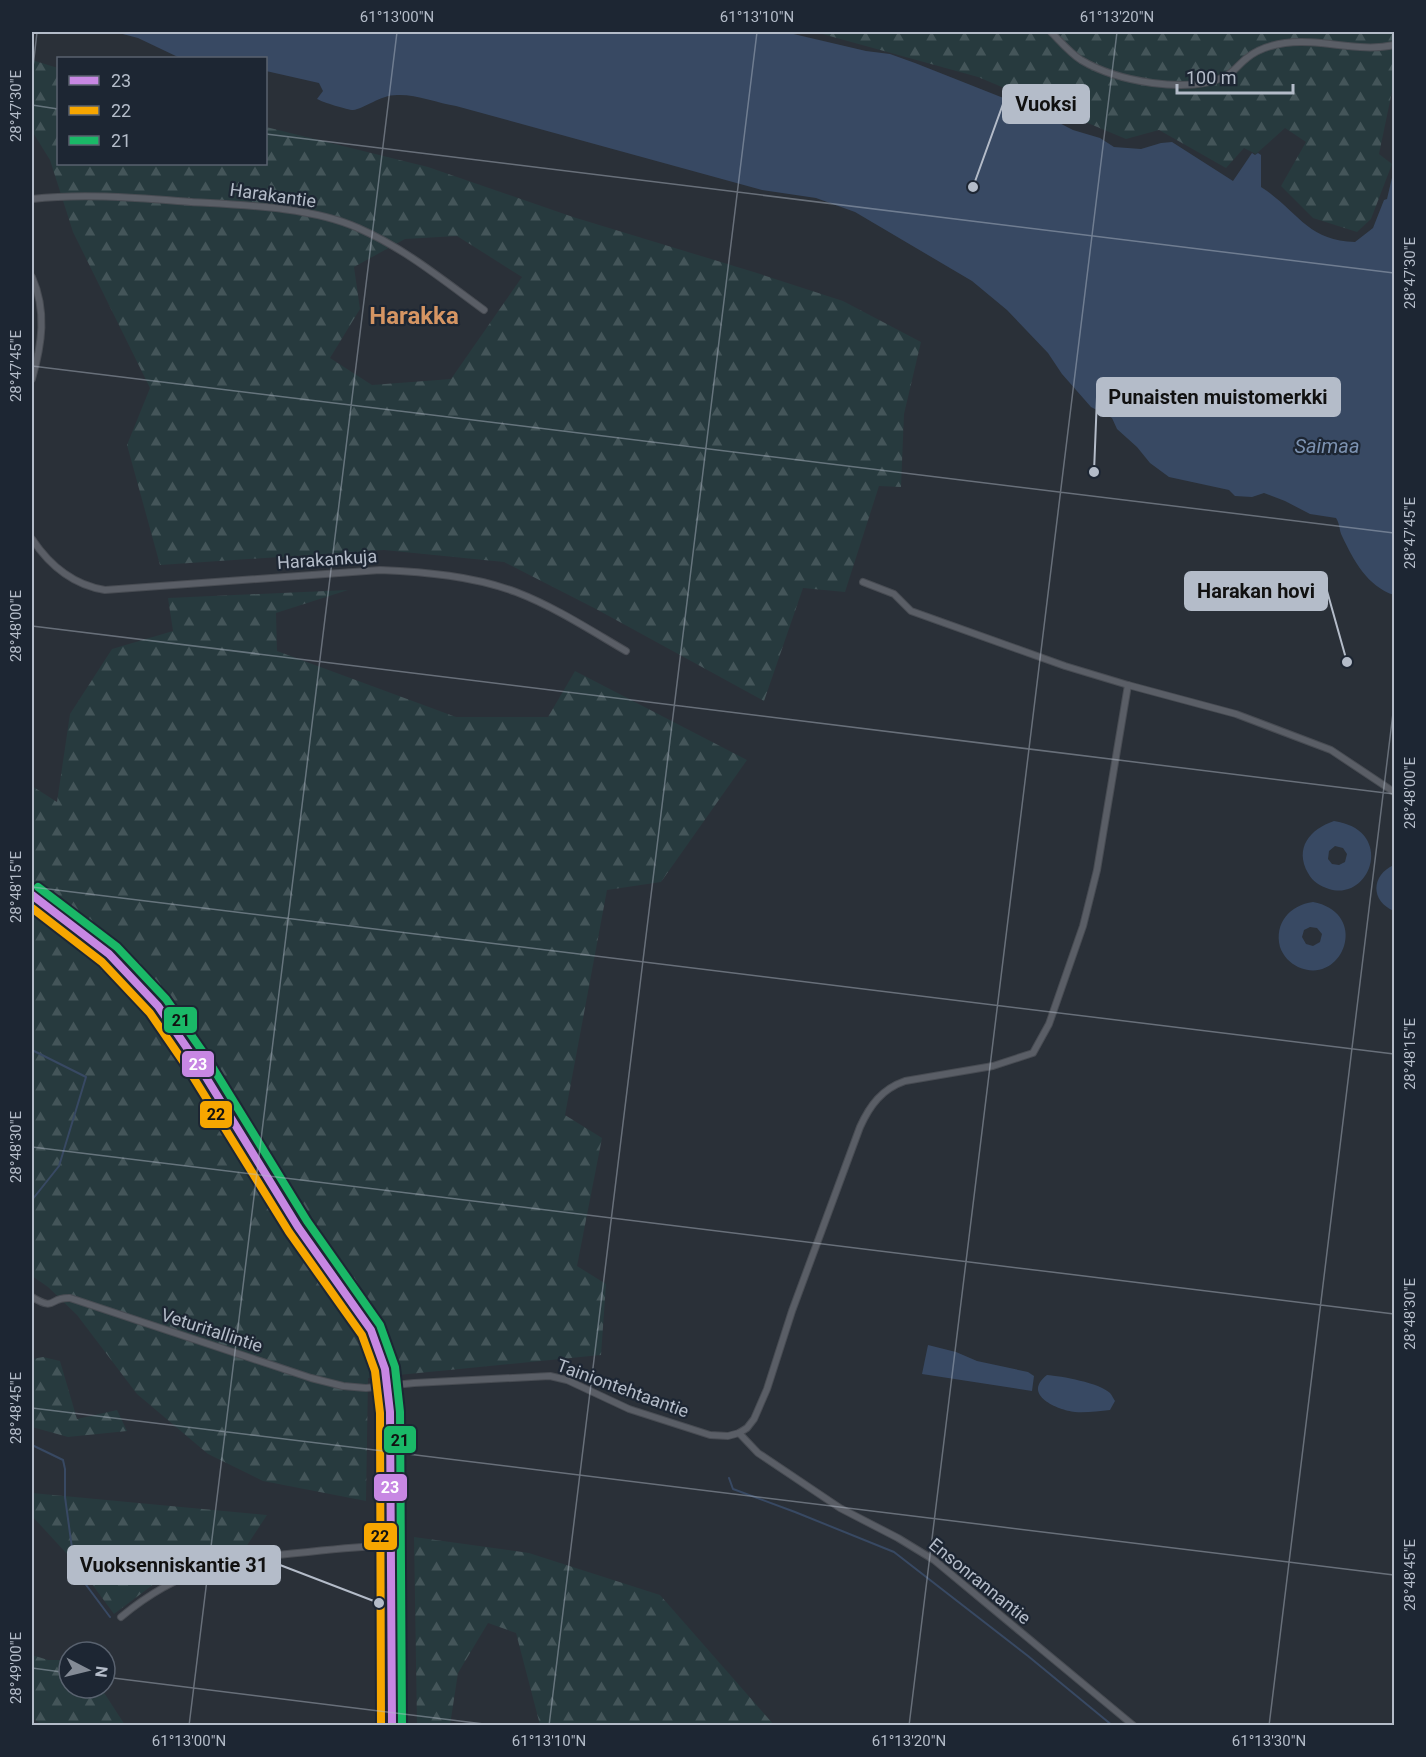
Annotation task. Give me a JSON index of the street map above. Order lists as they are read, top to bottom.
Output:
{
  "streets": {
    "street": [
      "Harakantie",
      "Harakankuja",
      "Veturitallintie",
      "Tainiontehtaantie",
      "Ensonrannantie"
    ]
  },
  "crossings": [
    ["Veturitallintie", "Tainiontehtaantie"],
    ["Tainiontehtaantie", "Ensonrannantie"]
  ],
  "districts": ["Harakka"],
  "water": ["Saimaa"],
  "places": [
    "Vuoksi",
    "Punaisten muistomerkki",
    "Harakan hovi",
    "Vuoksenniskantie 31"
  ],
  "lines": ["transit line 21", "transit line 23", "transit line 22"],
  "legend": ["23", "22", "21"],
  "scale_bar": "100 m",
  "north": "right",
  "coordinates": [
    "61°13'00\"N",
    "61°13'10\"N",
    "61°13'20\"N",
    "28°47'30\"E",
    "28°47'45\"E",
    "28°48'00\"E",
    "28°48'15\"E",
    "28°48'30\"E",
    "28°48'45\"E",
    "28°49'00\"E",
    "61°13'30\"N"
  ]
}
